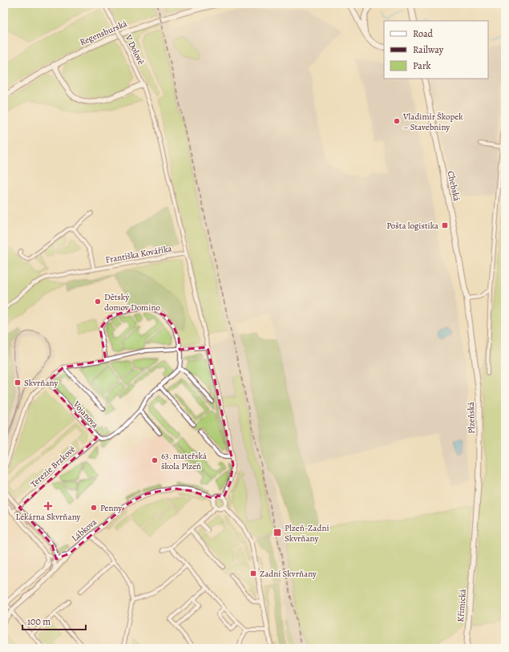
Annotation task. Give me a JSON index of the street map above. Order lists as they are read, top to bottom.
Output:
{
  "streets": {
    "main road": [
      "Regensburská",
      "Chebská",
      "Plzeňská",
      "Křimická"
    ],
    "street": [
      "V Dolově",
      "Františka Kováříka",
      "Vojanova",
      "Terezie Brzkové",
      "Lábkova"
    ]
  },
  "crossings": [
    ["V Dolově", "Františka Kováříka"],
    ["Chebská", "Plzeňská"],
    ["Vojanova", "Terezie Brzkové"],
    ["Plzeňská", "Křimická"]
  ],
  "places": {
    "other": [
      "Vladimír Škopek – Stavebniny",
      "Dětský domov Domino",
      "63. mateřská škola Plzeň",
      "Penny"
    ],
    "transit": [
      "Pošta logistika",
      "Skvrňany",
      "Plzeň-Zadní Skvrňany",
      "Zadní Skvrňany"
    ],
    "health": ["Lékárna Skvrňany"]
  },
  "legend": ["Road", "Railway", "Park"],
  "scale_bar": "100 m"
}
